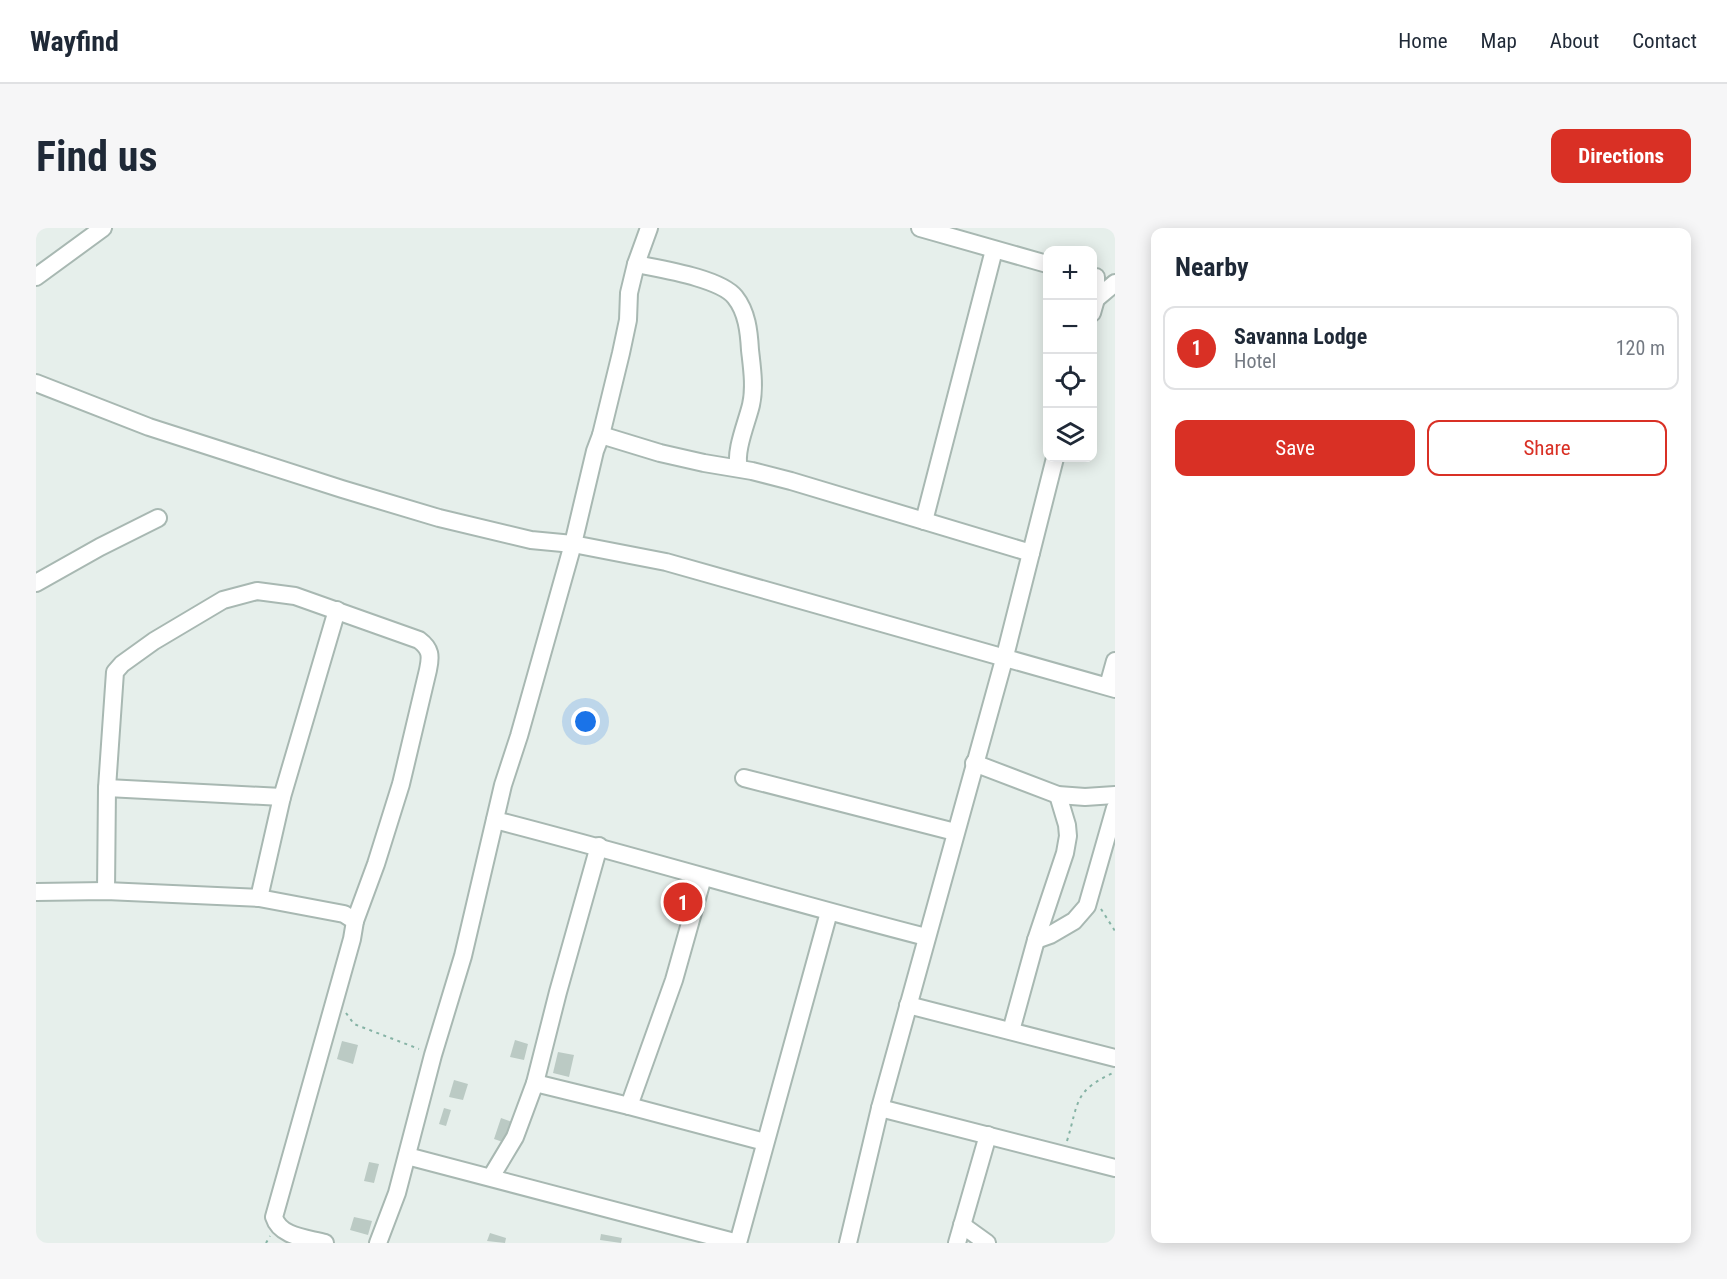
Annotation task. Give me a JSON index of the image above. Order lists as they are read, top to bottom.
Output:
{
  "page": {
    "header": "Wayfind",
    "nav": [
      "Home",
      "Map",
      "About",
      "Contact"
    ],
    "buttons": [
      "Directions",
      ["Save", "Share"]
    ],
    "title": "Find us",
    "heading": "Nearby",
    "map_buttons": ["+", "−"],
    "list": [
      {
        "mark": "1",
        "name": "Savanna Lodge",
        "note": "Hotel",
        "value": "120 m"
      }
    ],
    "pins": "1"
  }
}
